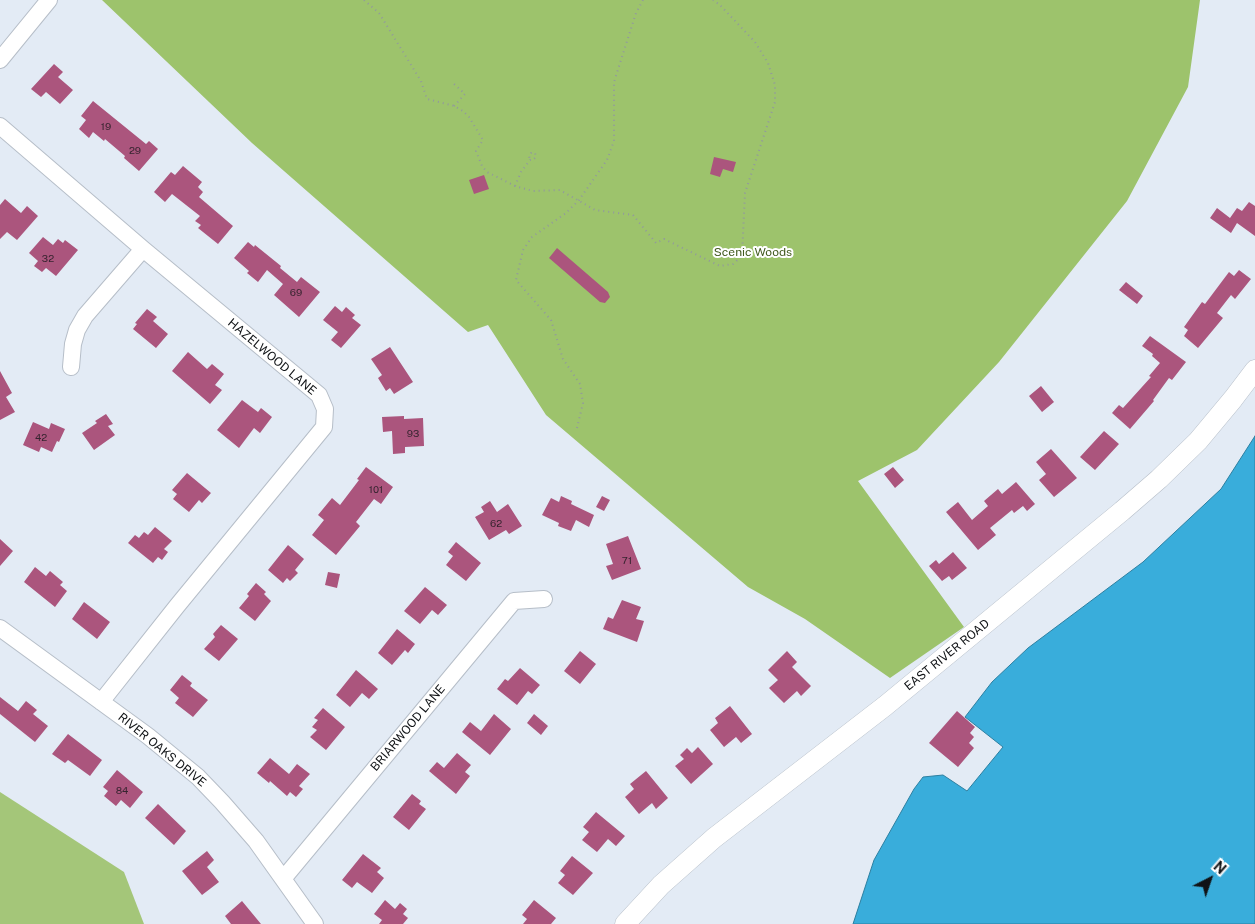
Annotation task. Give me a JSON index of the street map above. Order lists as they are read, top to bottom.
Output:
{
  "streets": {
    "main road": ["EAST RIVER ROAD"],
    "street": ["HAZELWOOD LANE", "BRIARWOOD LANE", "RIVER OAKS DRIVE"]
  },
  "crossings": [
    ["HAZELWOOD LANE", "RIVER OAKS DRIVE"],
    ["BRIARWOOD LANE", "RIVER OAKS DRIVE"]
  ],
  "parks": ["Scenic Woods"],
  "house_numbers": [
    "19",
    "29",
    "32",
    "69",
    "93",
    "42",
    "101",
    "62",
    "71",
    "84"
  ],
  "north": "top right"
}
